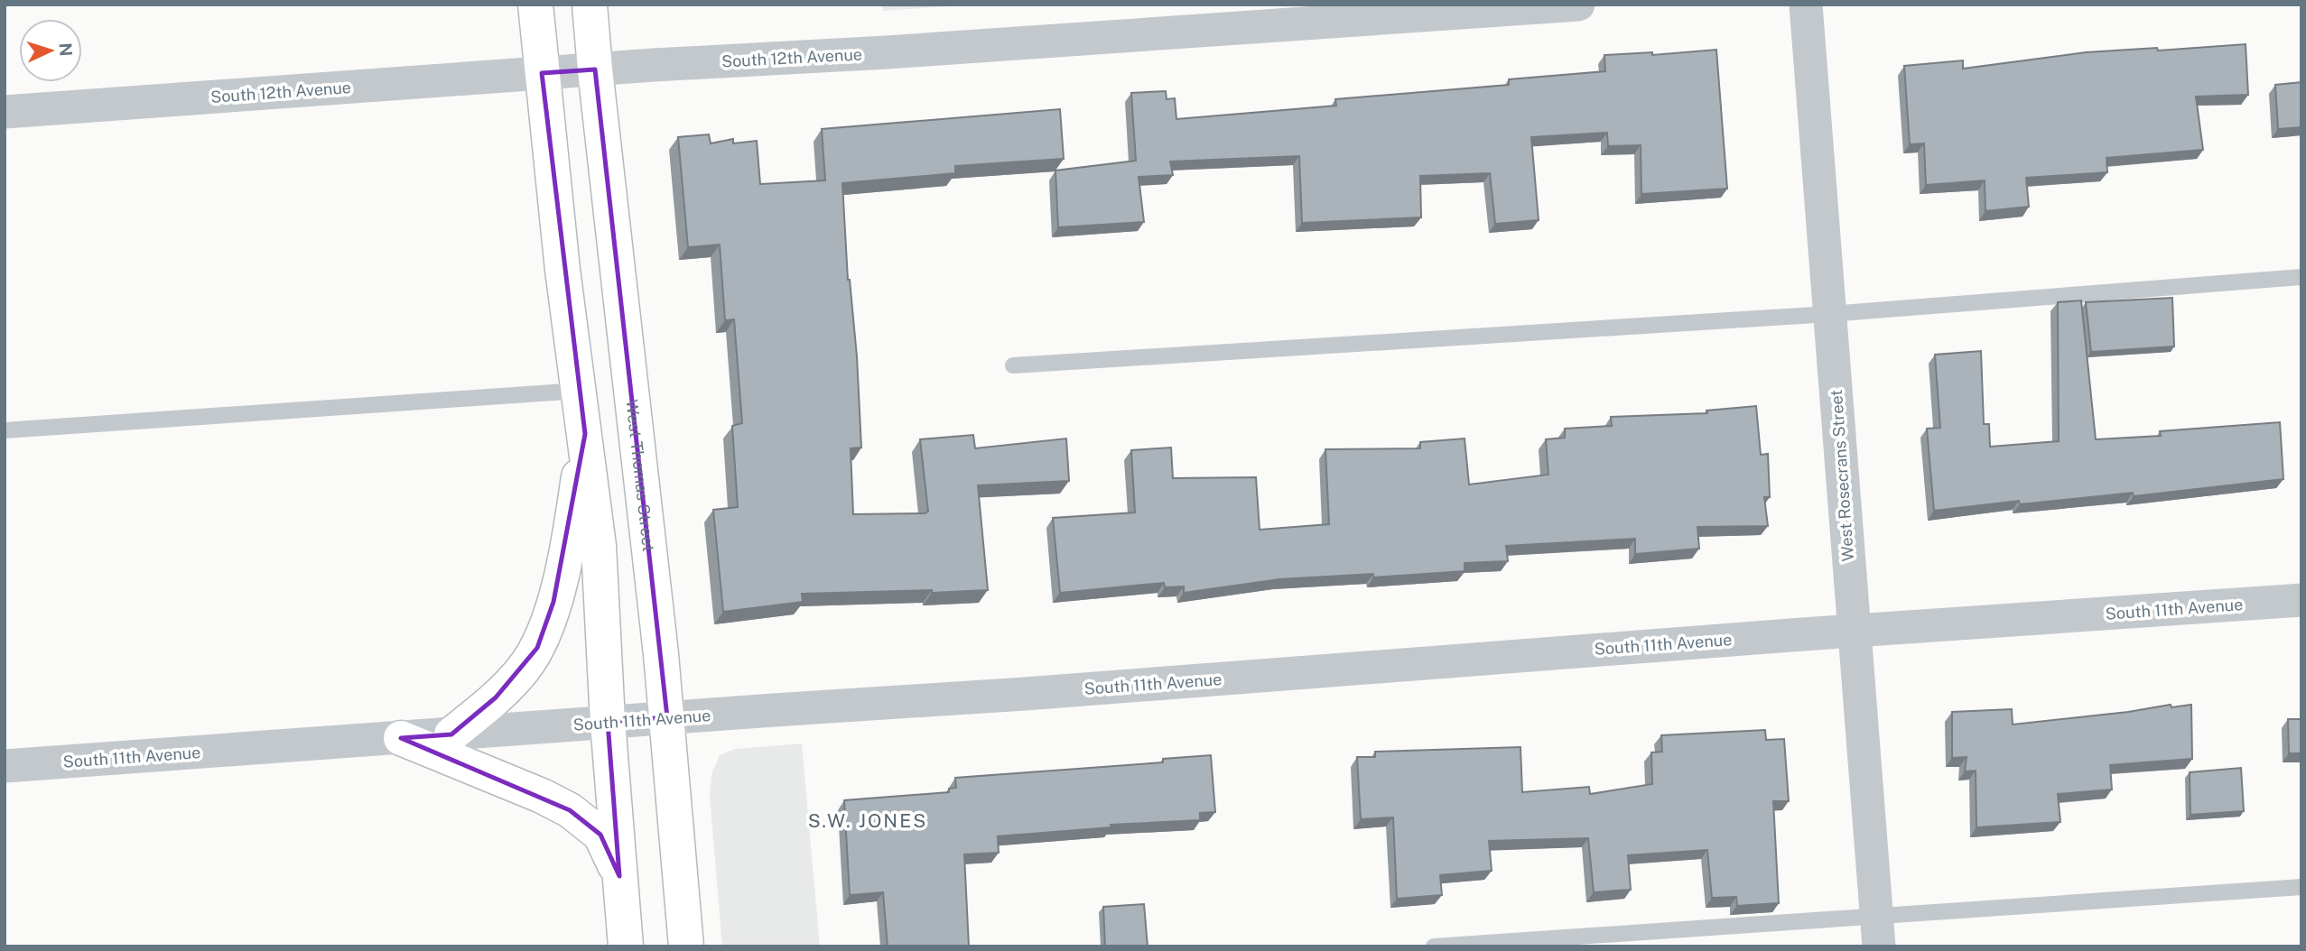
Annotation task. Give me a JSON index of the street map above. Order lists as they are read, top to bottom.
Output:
{
  "streets": {
    "main road": ["West Thomas Street"],
    "street": ["South 12th Avenue", "West Rosecrans Street", "South 11th Avenue"]
  },
  "crossings": [
    ["South 12th Avenue", "West Thomas Street"],
    ["West Thomas Street", "South 11th Avenue"],
    ["West Rosecrans Street", "South 11th Avenue"]
  ],
  "districts": ["S.W. JONES"],
  "north": "right"
}
